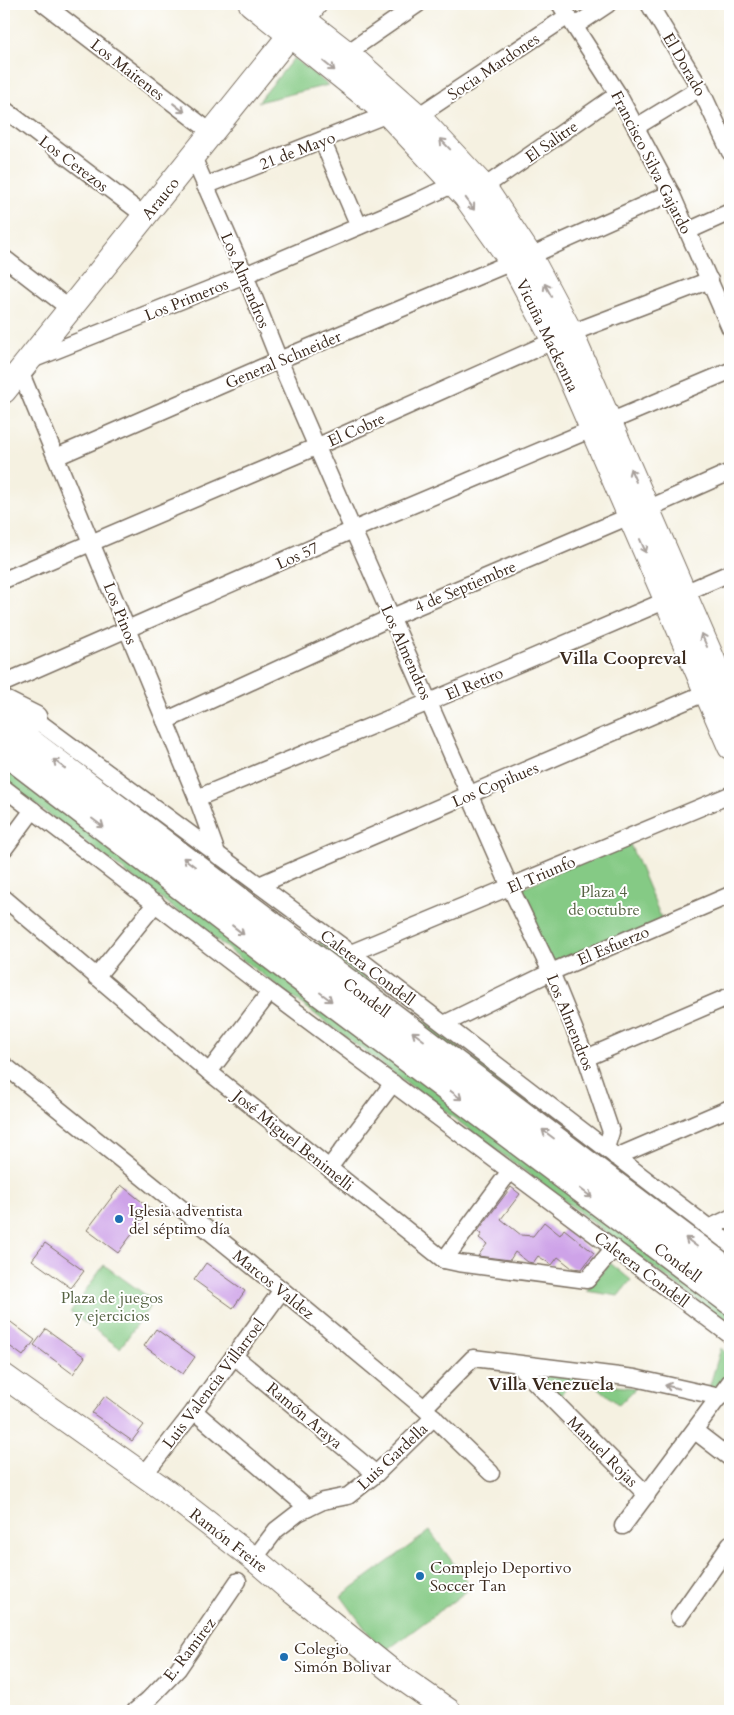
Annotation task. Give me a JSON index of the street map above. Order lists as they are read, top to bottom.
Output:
{
  "streets": {
    "main road": [
      "Arauco",
      "Vicuña Mackenna",
      "Condell",
      "Ramón Freire"
    ],
    "street": [
      "El Dorado",
      "Socia Mardones",
      "Los Maitenes",
      "El Salitre",
      "21 de Mayo",
      "Francisco Silva Gajardo",
      "Los Cerezos",
      "Los Almendros",
      "Los Primeros",
      "General Schneider",
      "El Cobre",
      "Los 57",
      "4 de Septiembre",
      "Los Pinos",
      "El Retiro",
      "Los Copihues",
      "El Triunfo",
      "El Esfuerzo",
      "Caletera Condell",
      "José Miguel Benimelli",
      "Marcos Valdez",
      "Luis Valencia Villarroel",
      "Ramón Araya",
      "Manuel Rojas",
      "Luis Gardella",
      "E. Ramirez"
    ]
  },
  "crossings": [
    ["Socia Mardones", "Francisco Silva Gajardo"],
    ["Socia Mardones", "Vicuña Mackenna"],
    ["Los Maitenes", "Arauco"],
    ["El Salitre", "Francisco Silva Gajardo"],
    ["El Salitre", "Vicuña Mackenna"],
    ["21 de Mayo", "Los Almendros"],
    ["21 de Mayo", "Vicuña Mackenna"],
    ["Francisco Silva Gajardo", "General Schneider"],
    ["Francisco Silva Gajardo", "El Cobre"],
    ["Los Cerezos", "Arauco"],
    ["Arauco", "Los Almendros"],
    ["Arauco", "Los Primeros"],
    ["Arauco", "Vicuña Mackenna"],
    ["Arauco", "Los Pinos"],
    ["Los Almendros", "Los Primeros"],
    ["Los Almendros", "General Schneider"],
    ["Los Almendros", "El Cobre"],
    ["Los Almendros", "Los 57"],
    ["Los Almendros", "4 de Septiembre"],
    ["Los Almendros", "El Retiro"],
    ["Los Almendros", "Los Copihues"],
    ["Los Almendros", "El Triunfo"],
    ["Los Almendros", "El Esfuerzo"],
    ["Los Almendros", "Caletera Condell"],
    ["Los Primeros", "Vicuña Mackenna"],
    ["Los Primeros", "Los Pinos"],
    ["Vicuña Mackenna", "General Schneider"],
    ["Vicuña Mackenna", "El Cobre"],
    ["Vicuña Mackenna", "Los 57"],
    ["Vicuña Mackenna", "4 de Septiembre"],
    ["Vicuña Mackenna", "El Retiro"],
    ["Vicuña Mackenna", "Los Copihues"],
    ["General Schneider", "Los Pinos"],
    ["El Cobre", "Los Pinos"],
    ["Los 57", "Los Pinos"],
    ["4 de Septiembre", "Los Pinos"],
    ["Los Pinos", "El Retiro"],
    ["Los Pinos", "Caletera Condell"],
    ["Los Copihues", "Caletera Condell"],
    ["El Triunfo", "Caletera Condell"],
    ["El Esfuerzo", "Caletera Condell"],
    ["Caletera Condell", "José Miguel Benimelli"],
    ["Marcos Valdez", "Luis Valencia Villarroel"],
    ["Marcos Valdez", "Luis Gardella"],
    ["Luis Valencia Villarroel", "Ramón Araya"],
    ["Luis Valencia Villarroel", "Ramón Freire"],
    ["Ramón Araya", "Luis Gardella"],
    ["Manuel Rojas", "Luis Gardella"],
    ["Luis Gardella", "Ramón Freire"]
  ],
  "one_way": ["Los Maitenes"],
  "districts": ["Villa Coopreval", "Villa Venezuela"],
  "parks": ["Plaza 4 de octubre", "Plaza de juegos y ejercicios"],
  "places": ["Iglesia adventista del séptimo día", "Complejo Deportivo Soccer Tan", "Colegio Simón Bolivar"]
}
